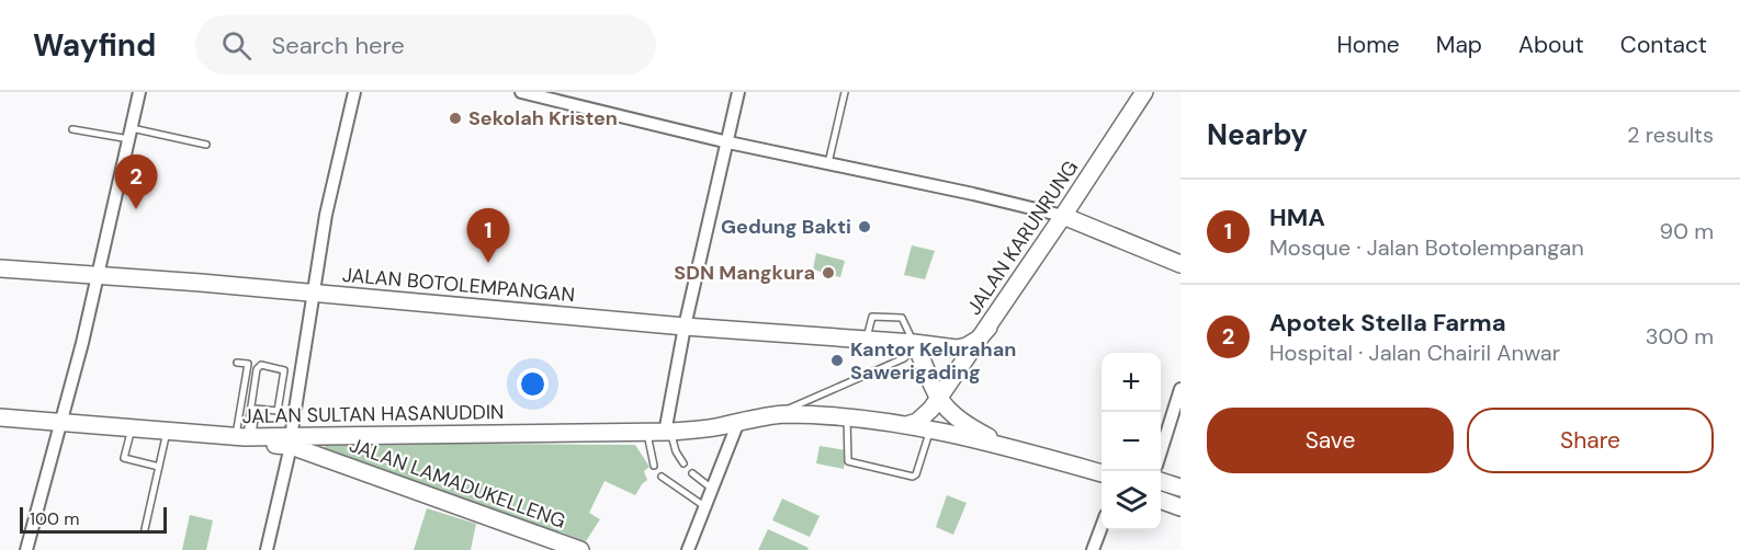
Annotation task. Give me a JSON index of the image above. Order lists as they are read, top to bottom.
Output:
{
  "streets": {
    "main road": [
      "JALAN KARUNRUNG",
      "JALAN BOTOLEMPANGAN",
      "JALAN SULTAN HASANUDDIN",
      "JALAN LAMADUKELLENG"
    ]
  },
  "crossings": [
    ["JALAN KARUNRUNG", "JALAN BOTOLEMPANGAN"],
    ["JALAN KARUNRUNG", "JALAN SULTAN HASANUDDIN"],
    ["JALAN SULTAN HASANUDDIN", "JALAN LAMADUKELLENG"]
  ],
  "places": [
    "Sekolah Kristen",
    "Gedung Bakti",
    "SDN Mangkura",
    "Kantor Kelurahan Sawerigading"
  ],
  "scale_bar": "100 m",
  "page": {
    "header": "Wayfind",
    "search": "Search here",
    "nav": [
      "Home",
      "Map",
      "About",
      "Contact"
    ],
    "heading": ["Nearby", "2 results"],
    "pins": ["2", "1"],
    "list": [
      {
        "mark": "1",
        "name": "HMA",
        "note": "Mosque · Jalan Botolempangan",
        "value": "90 m"
      },
      {
        "mark": "2",
        "name": "Apotek Stella Farma",
        "note": "Hospital · Jalan Chairil Anwar",
        "value": "300 m"
      }
    ],
    "map_buttons": ["+", "−"],
    "buttons": ["Save", "Share"],
    "scale": "100 m"
  }
}
